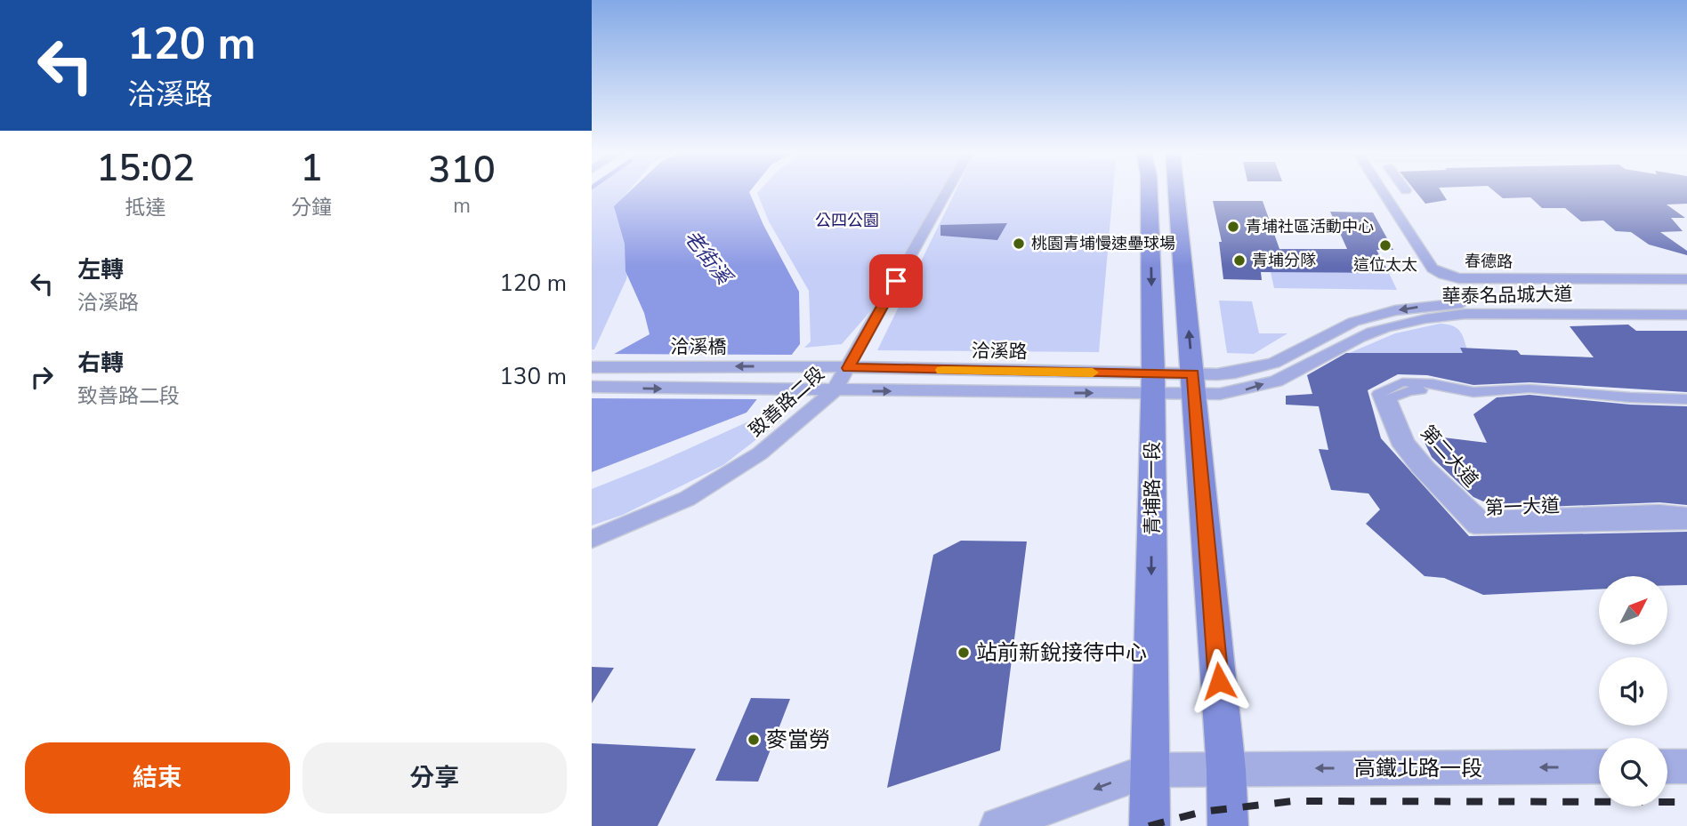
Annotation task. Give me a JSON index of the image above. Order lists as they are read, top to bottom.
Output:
{
  "streets": {
    "main road": ["青埔路一段"],
    "street": [
      "春德路",
      "華泰名品城大道",
      "洽溪橋",
      "洽溪路",
      "致善路二段",
      "第二大道",
      "第一大道",
      "高鐵北路一段"
    ]
  },
  "crossings": [
    ["華泰名品城大道", "洽溪路"],
    ["洽溪橋", "洽溪路"],
    ["洽溪路", "致善路二段"],
    ["洽溪路", "青埔路一段"],
    ["第二大道", "第一大道"],
    ["青埔路一段", "高鐵北路一段"]
  ],
  "one_way": ["洽溪橋", "高鐵北路一段"],
  "water": ["老街溪"],
  "parks": ["公四公園"],
  "places": [
    "青埔社區活動中心",
    "桃園青埔慢速壘球場",
    "這位太太",
    "青埔分隊",
    "站前新銳接待中心",
    "麥當勞"
  ],
  "north": "top right",
  "page": {
    "turn": ["120 m", "洽溪路"],
    "eta": [
      "15:02",
      "抵達",
      "1",
      "分鐘",
      "310",
      "m"
    ],
    "list": [
      {
        "name": "左轉",
        "note": "洽溪路",
        "value": "120 m"
      },
      {
        "name": "右轉",
        "note": "致善路二段",
        "value": "130 m"
      }
    ],
    "buttons": ["結束", "分享"]
  }
}
